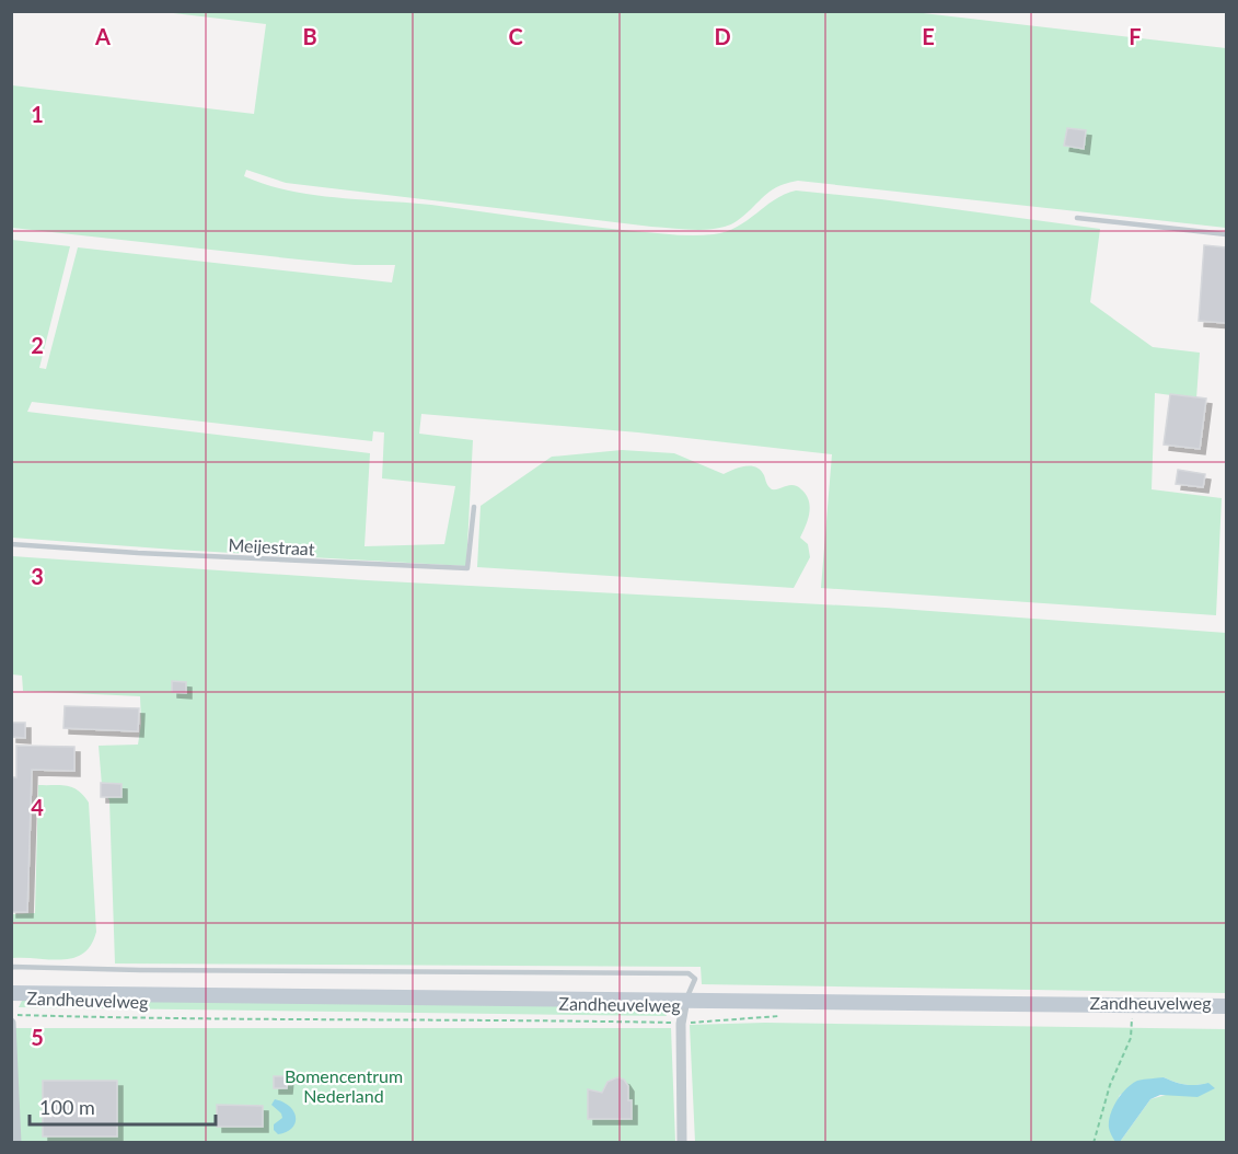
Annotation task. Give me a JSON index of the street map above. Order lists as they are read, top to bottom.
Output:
{
  "streets": {
    "main road": ["Zandheuvelweg"],
    "lane": ["Meijestraat"]
  },
  "parks": ["Bomencentrum Nederland"],
  "scale_bar": "100 m",
  "grid": {
    "columns": [
      "A",
      "B",
      "C",
      "D",
      "E",
      "F"
    ],
    "rows": [
      "1",
      "2",
      "3",
      "4",
      "5"
    ]
  }
}
